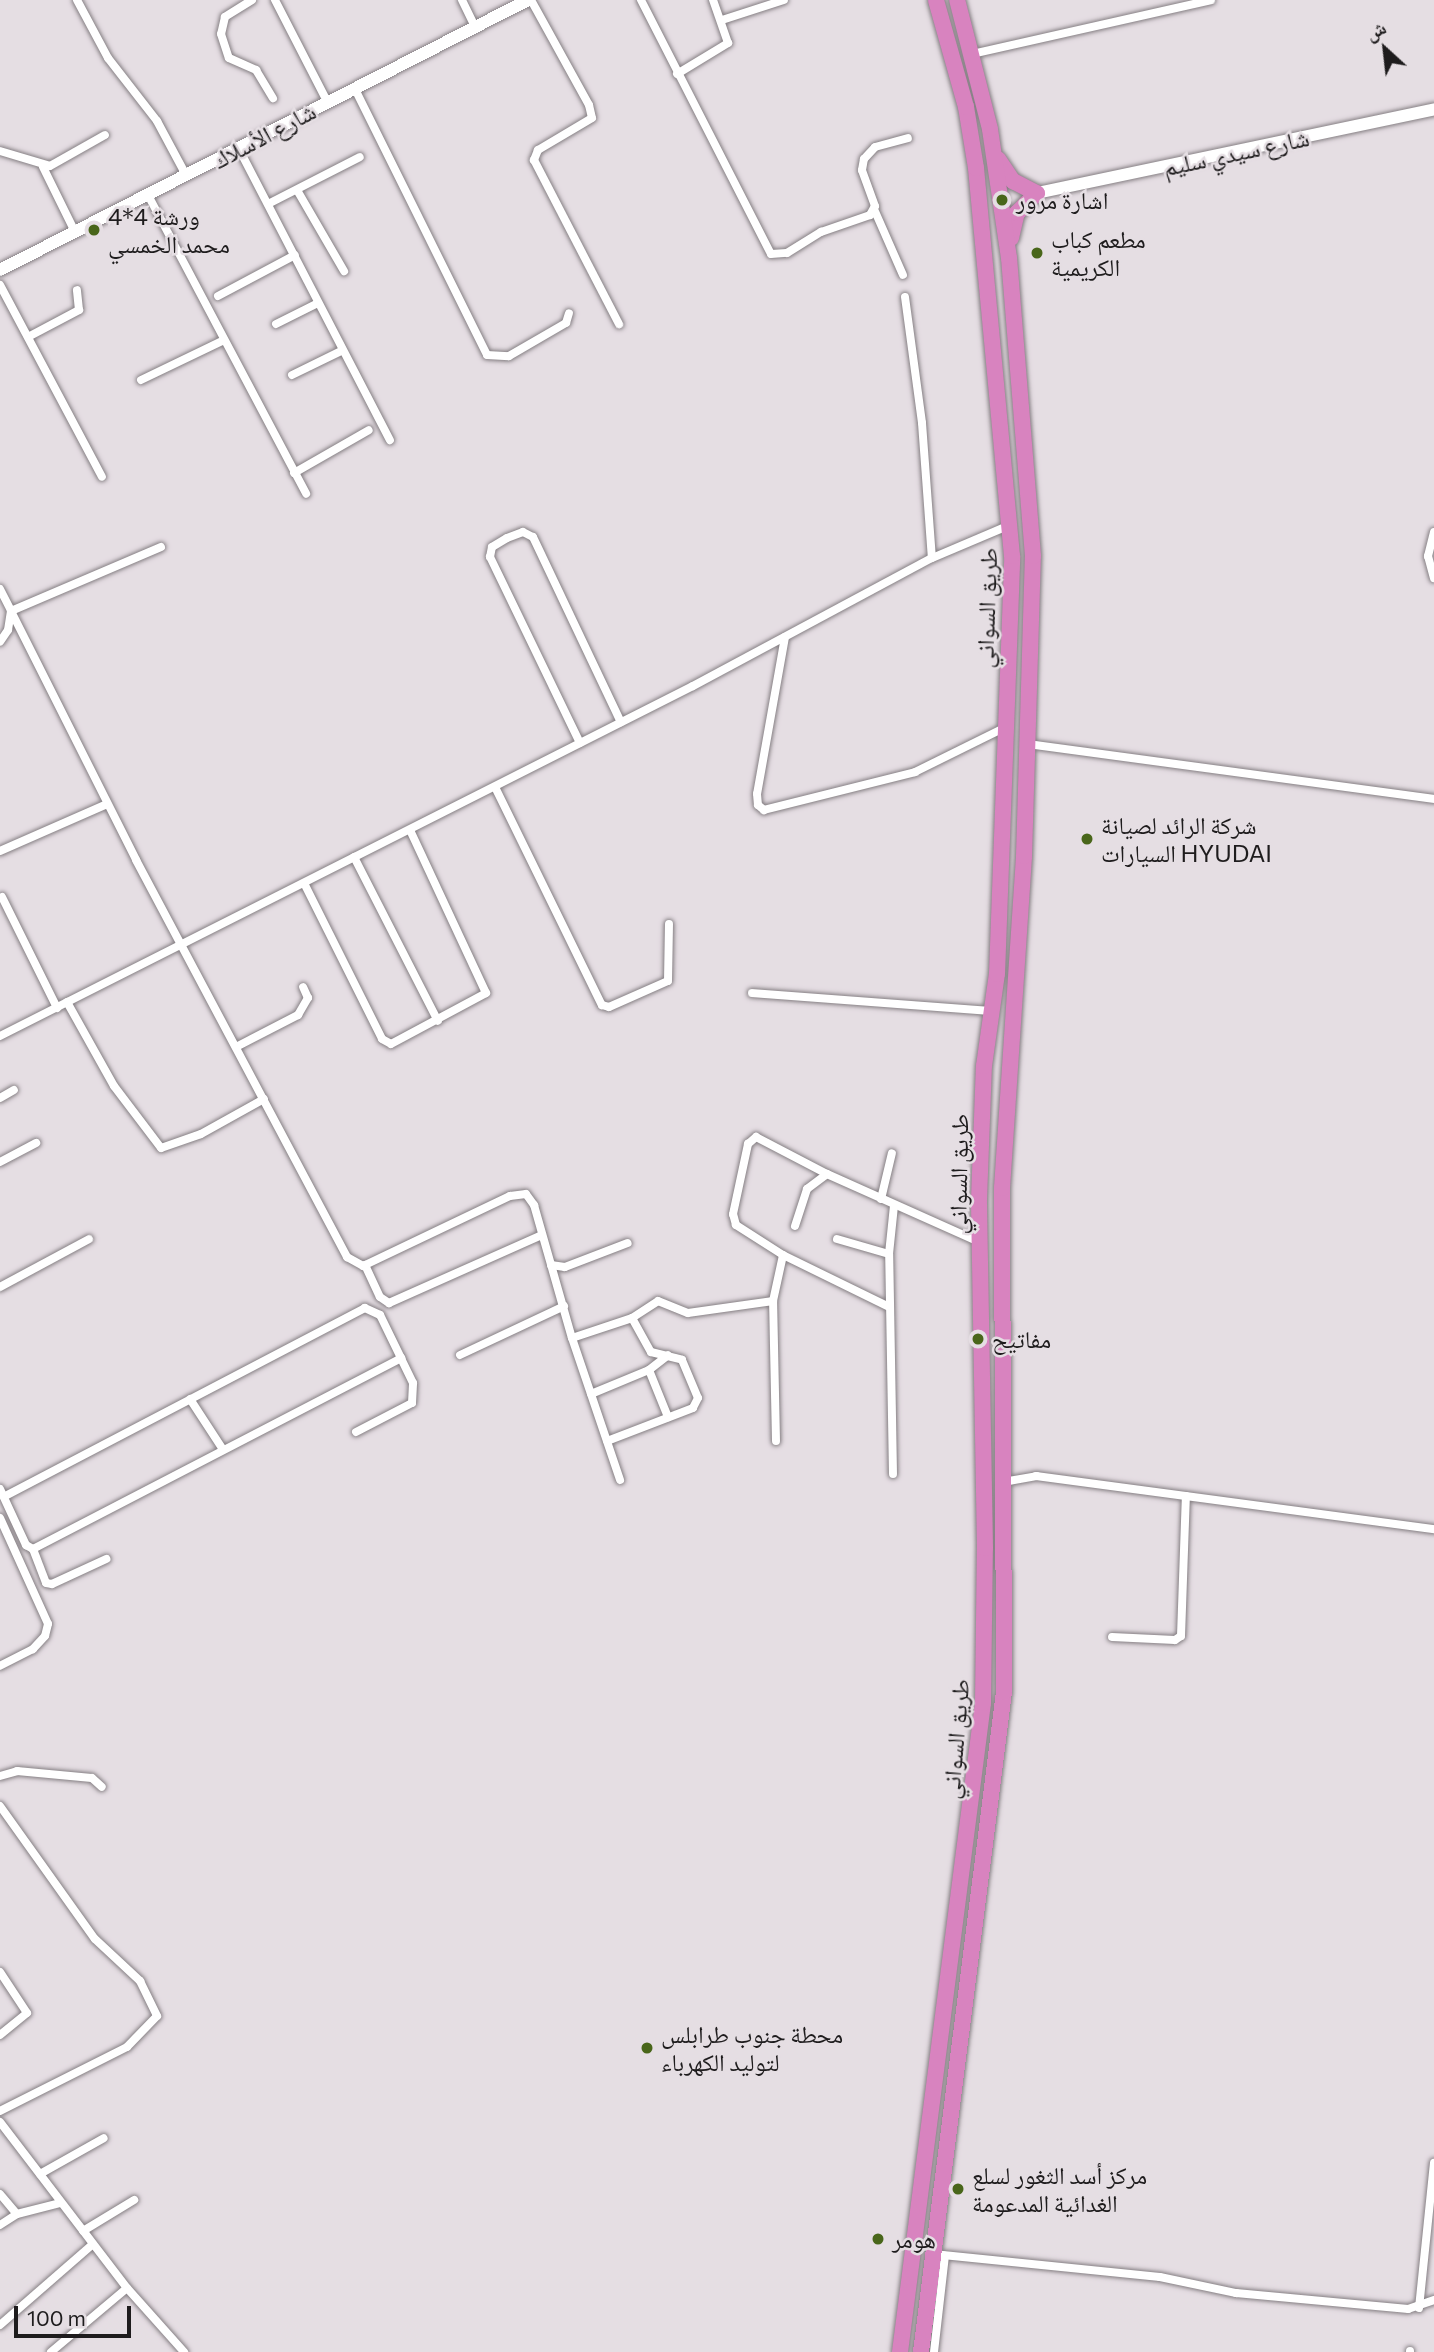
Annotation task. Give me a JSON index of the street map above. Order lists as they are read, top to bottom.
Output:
{
  "streets": {
    "highway": ["طريق السواني"],
    "street": ["شارع الأسلاك", "شارع سيدي سليم"]
  },
  "places": [
    "اشارة مرور",
    "4*4 ورشة محمد الخمسي",
    "مطعم كباب الكريمية",
    "شركة الرائد لصيانة السيارات HYUDAI",
    "مفاتيح",
    "محطة جنوب طرابلس لتوليد الكهرباء",
    "مركز أسد الثغور لسلع الغدائية المدعومة",
    "هومر"
  ],
  "scale_bar": "100 m",
  "north": "top left"
}
